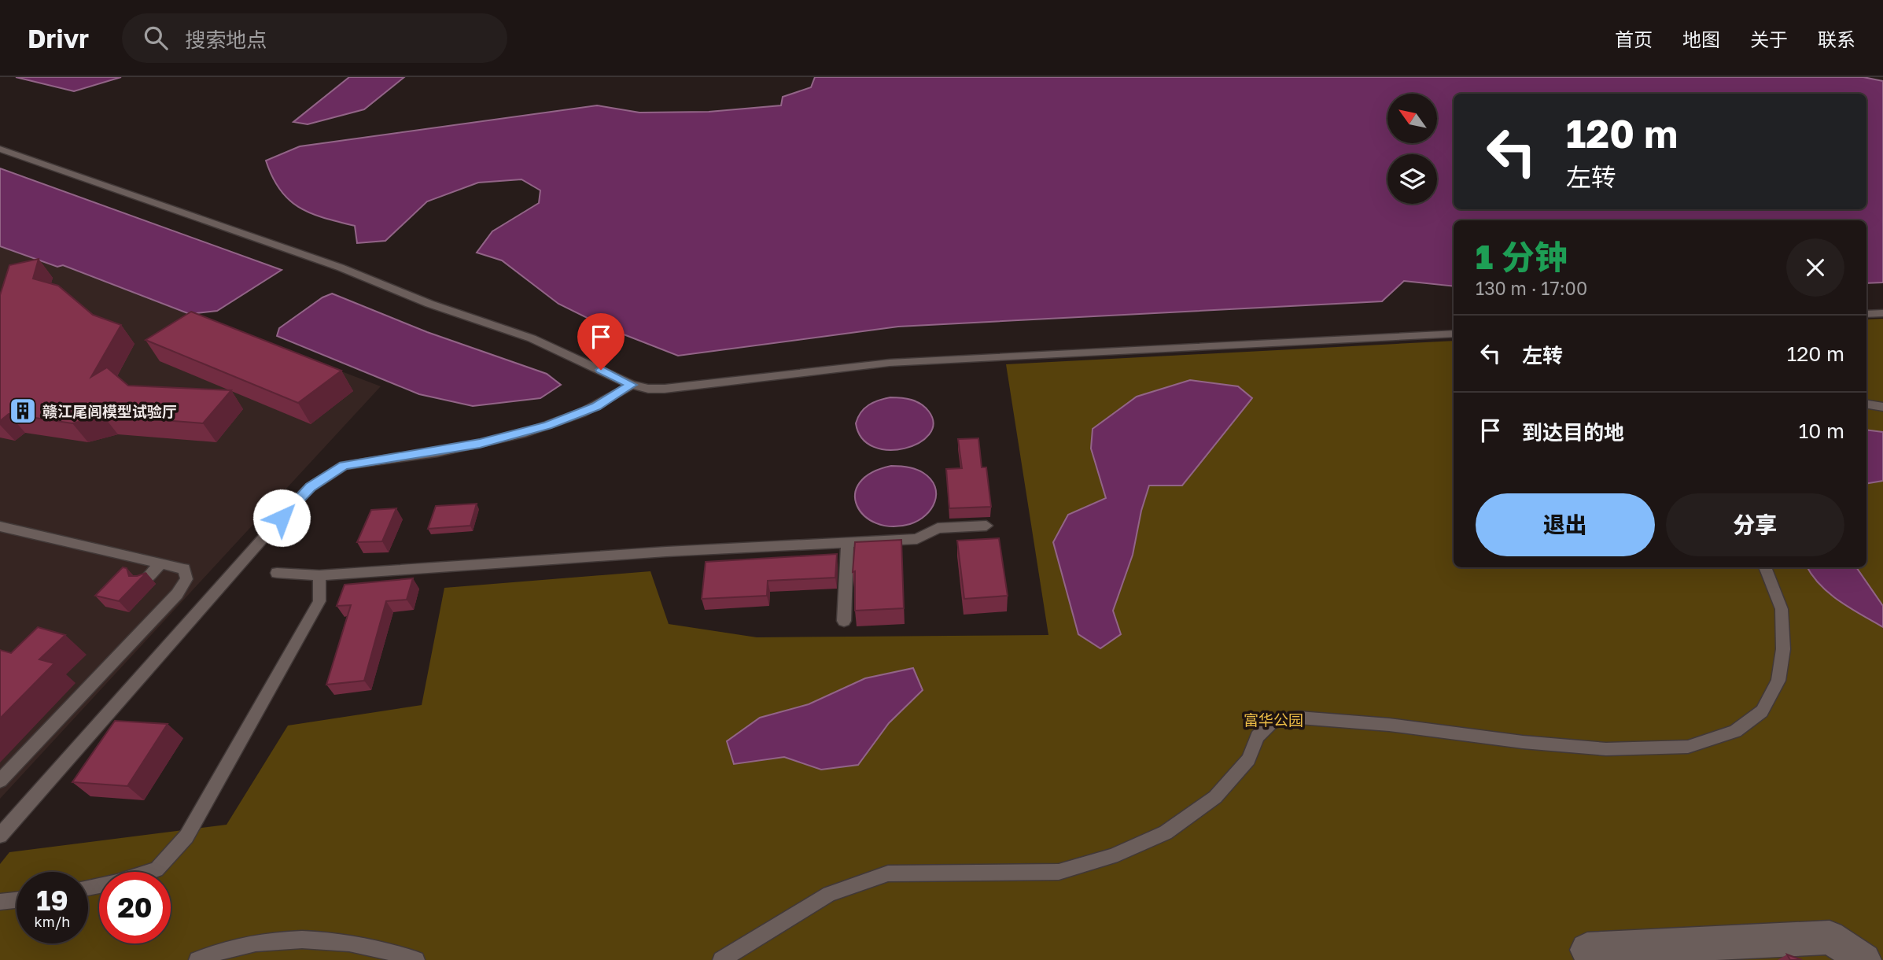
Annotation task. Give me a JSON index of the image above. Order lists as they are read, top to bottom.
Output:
{
  "parks": ["富华公园"],
  "places": {
    "building": ["赣江尾闾模型试验厅"]
  },
  "north": "top left",
  "page": {
    "header": "Drivr",
    "search": "搜索地点",
    "nav": [
      "首页",
      "地图",
      "关于",
      "联系"
    ],
    "turn": ["120 m", "左转"],
    "heading": ["1 分钟", "130 m · 17:00"],
    "list": [
      {
        "name": "左转",
        "value": "120 m"
      },
      {
        "name": "到达目的地",
        "value": "10 m"
      }
    ],
    "buttons": ["退出", "分享"],
    "speed": "19 km/h",
    "limit": "20"
  }
}
